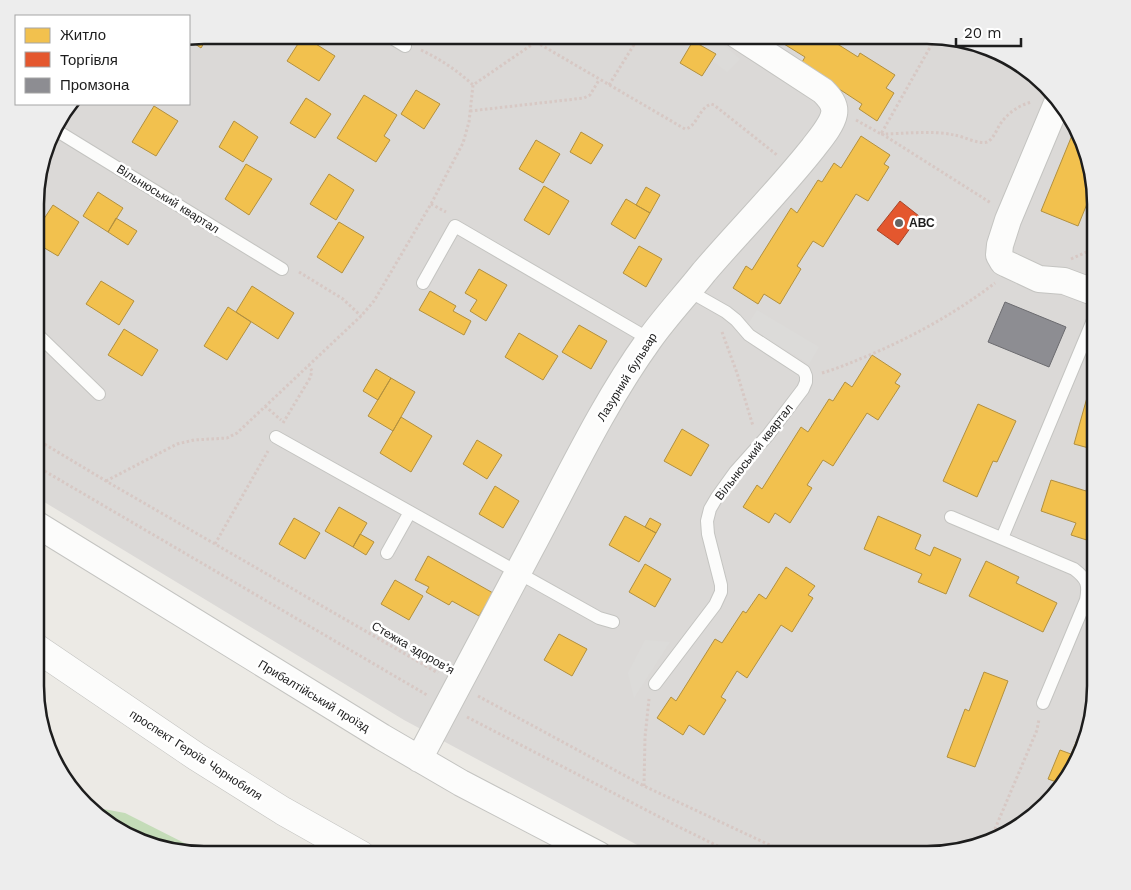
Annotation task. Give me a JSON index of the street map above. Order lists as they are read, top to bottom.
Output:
{
  "streets": {
    "street": ["Лазурний бульвар", "Прибалтійський проїзд", "проспект Героїв Чорнобиля"],
    "lane": ["Вільнюський квартал"],
    "path": ["Стежка здоров’я"]
  },
  "crossings": [
    ["Лазурний бульвар", "Стежка здоров’я"],
    ["Лазурний бульвар", "Прибалтійський проїзд"]
  ],
  "places": ["АВС"],
  "legend": ["Житло", "Торгівля", "Промзона"],
  "scale_bar": "20 m"
}
